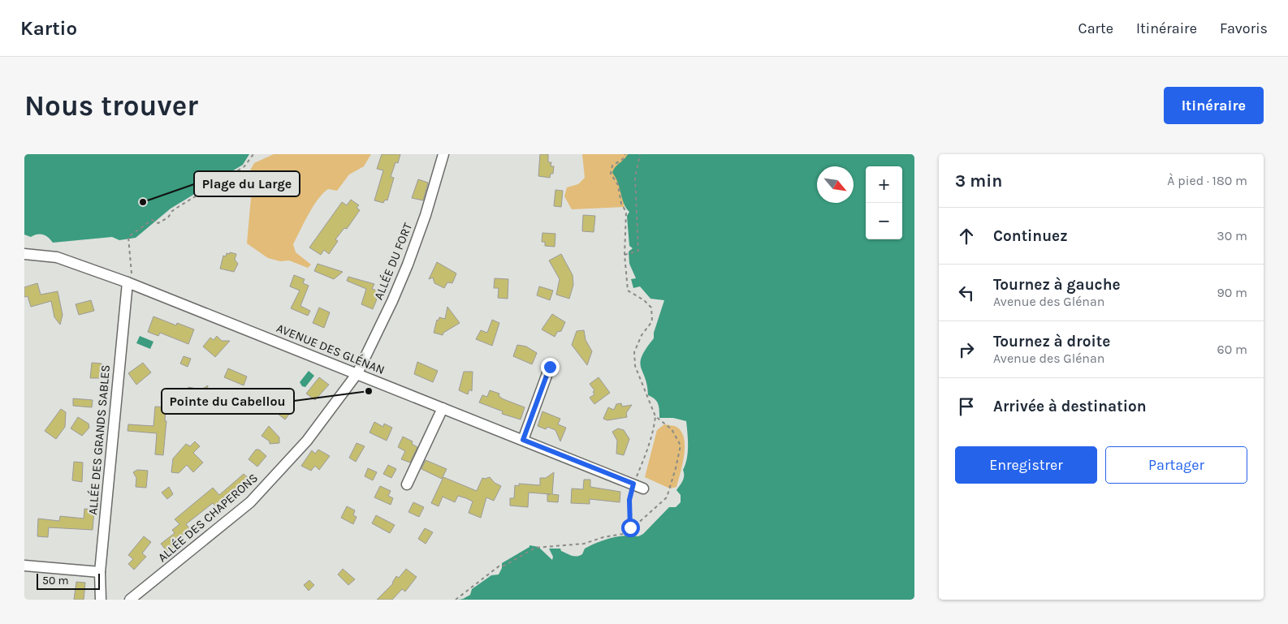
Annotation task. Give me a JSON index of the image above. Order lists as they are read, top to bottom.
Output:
{
  "streets": {
    "street": [
      "ALLÉE DU FORT",
      "AVENUE DES GLÉNAN",
      "ALLÉE DES GRANDS SABLES",
      "ALLÉE DES CHAPERONS"
    ]
  },
  "crossings": [
    ["ALLÉE DU FORT", "AVENUE DES GLÉNAN"],
    ["ALLÉE DU FORT", "ALLÉE DES CHAPERONS"],
    ["AVENUE DES GLÉNAN", "ALLÉE DES GRANDS SABLES"],
    ["AVENUE DES GLÉNAN", "ALLÉE DES CHAPERONS"]
  ],
  "places": ["Plage du Large", "Pointe du Cabellou"],
  "scale_bar": "50 m",
  "north": "bottom right",
  "page": {
    "header": "Kartio",
    "nav": ["Carte", "Itinéraire", "Favoris"],
    "buttons": [
      "Itinéraire",
      ["Enregistrer", "Partager"]
    ],
    "title": "Nous trouver",
    "heading": ["3 min", "À pied · 180 m"],
    "map_buttons": ["+", "−"],
    "list": [
      ["Continuez", "30 m"],
      ["Tournez à gauche", "Avenue des Glénan", "90 m"],
      ["Tournez à droite", "Avenue des Glénan", "60 m"],
      "Arrivée à destination"
    ],
    "scale": "50 m"
  }
}
